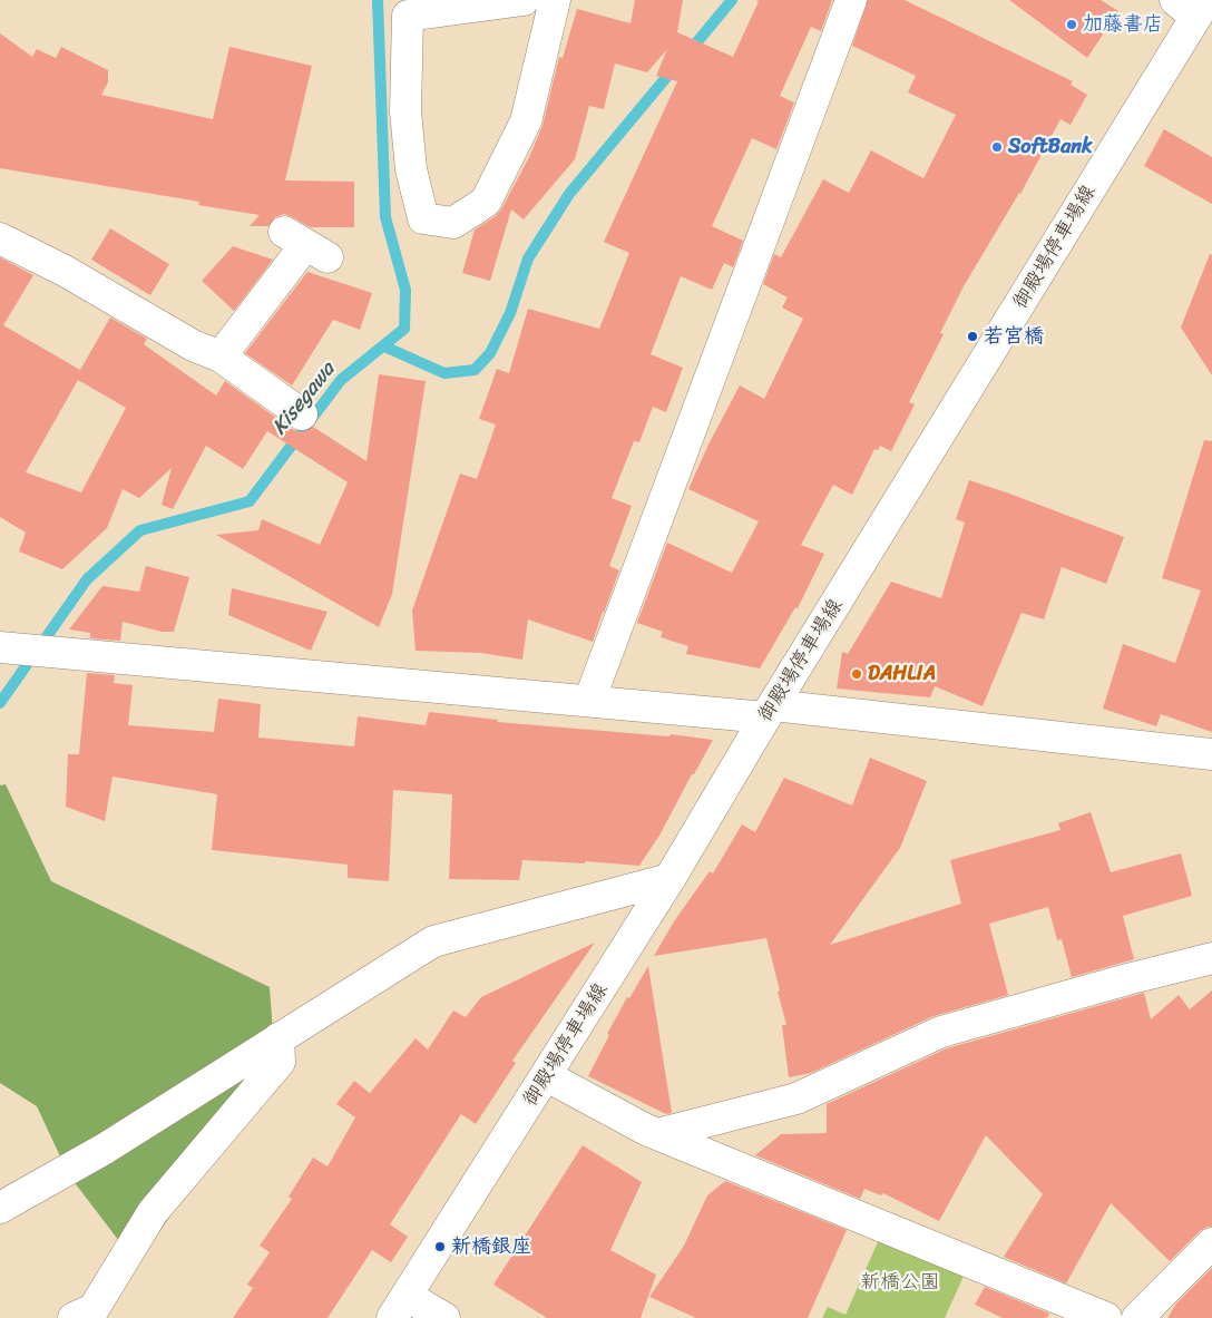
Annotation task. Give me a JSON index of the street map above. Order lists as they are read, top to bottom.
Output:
{
  "streets": {
    "street": ["御殿場停車場線"]
  },
  "water": ["Kisegawa"],
  "parks": ["新橋公園"],
  "places": [
    "加藤書店",
    "SoftBank",
    "若宮橋",
    "DAHLIA",
    "新橋銀座"
  ]
}
